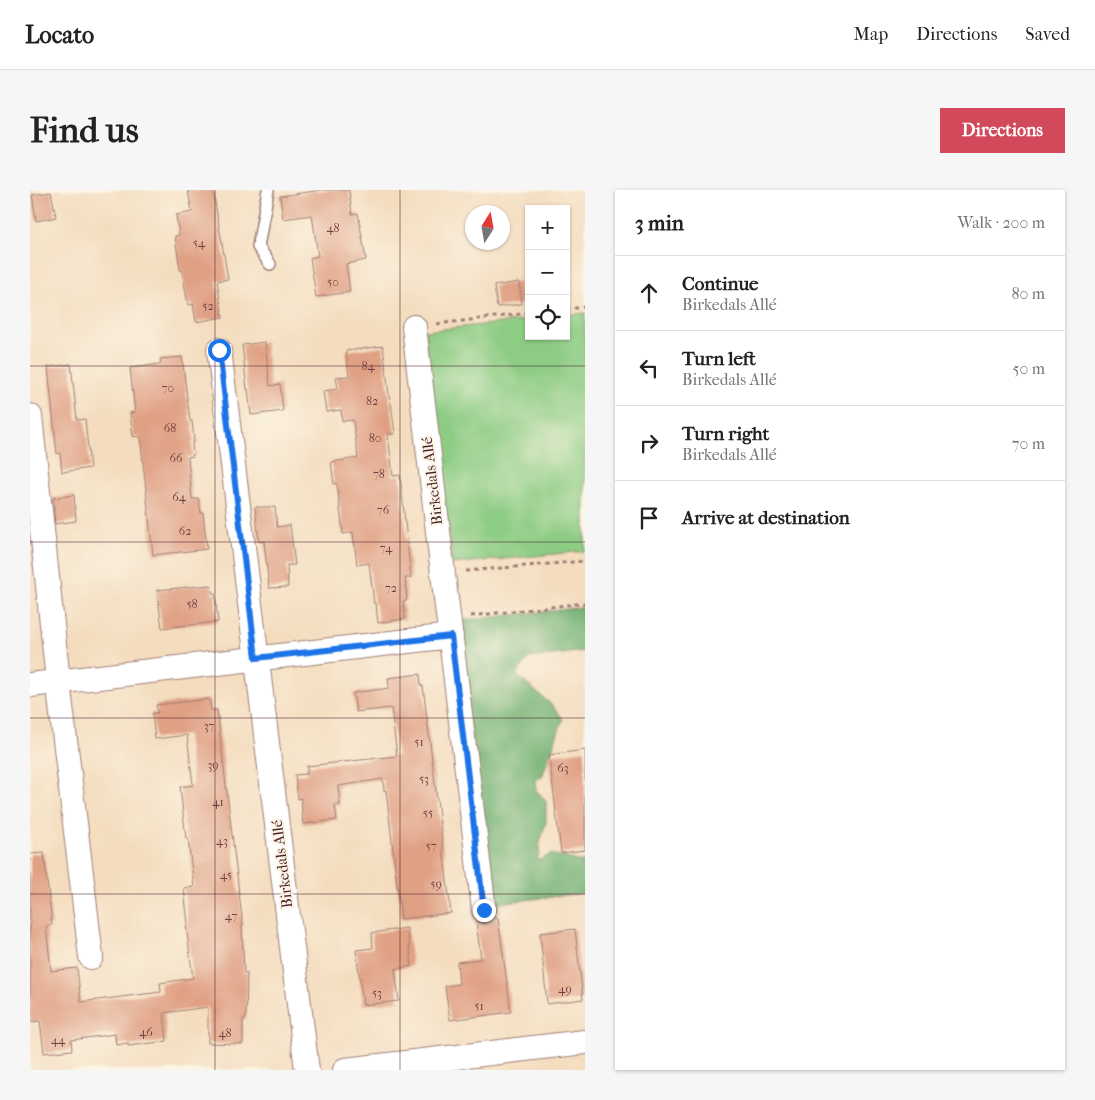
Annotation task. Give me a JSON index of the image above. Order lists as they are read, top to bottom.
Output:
{
  "streets": {
    "street": ["Birkedals Allé"]
  },
  "house_numbers": [
    "48",
    "54",
    "50",
    "52",
    "84",
    "70",
    "82",
    "68",
    "80",
    "66",
    "78",
    "64",
    "76",
    "62",
    "74",
    "72",
    "58",
    "37",
    "51",
    "39",
    "63",
    "53",
    "41",
    "55",
    "43",
    "57",
    "45",
    "59",
    "47",
    "49",
    "53",
    "51",
    "46",
    "48",
    "44"
  ],
  "north": "top",
  "page": {
    "header": "Locato",
    "nav": ["Map", "Directions", "Saved"],
    "buttons": "Directions",
    "title": "Find us",
    "heading": ["3 min", "Walk · 200 m"],
    "map_buttons": ["+", "−"],
    "list": [
      ["Continue", "Birkedals Allé", "80 m"],
      ["Turn left", "Birkedals Allé", "50 m"],
      ["Turn right", "Birkedals Allé", "70 m"],
      "Arrive at destination"
    ]
  }
}
